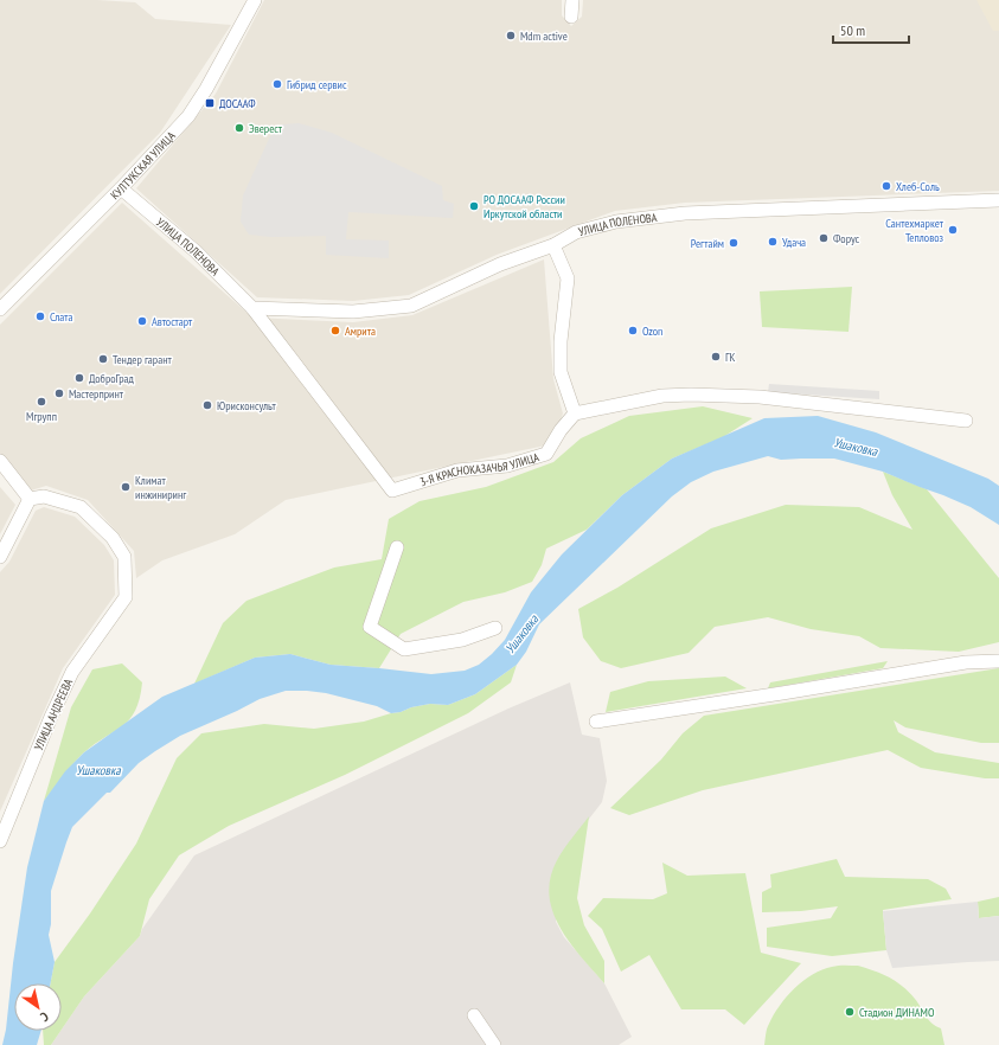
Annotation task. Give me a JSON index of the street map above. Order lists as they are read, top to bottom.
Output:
{
  "streets": {
    "street": [
      "КУЛТУКСКАЯ УЛИЦА",
      "УЛИЦА ПОЛЕНОВА",
      "3-Я КРАСНОКАЗАЧЬЯ УЛИЦА",
      "УЛИЦА АНДРЕЕВА"
    ]
  },
  "crossings": [
    ["КУЛТУКСКАЯ УЛИЦА", "УЛИЦА ПОЛЕНОВА"],
    ["УЛИЦА ПОЛЕНОВА", "3-Я КРАСНОКАЗАЧЬЯ УЛИЦА"]
  ],
  "water": ["Ушаковка"],
  "places": {
    "other": [
      "Mdm active",
      "Гибрид сервис",
      "Эверест",
      "Хлеб-Соль",
      "РО ДОСААФ России Иркутской области",
      "Сантехмаркет Тепловоз",
      "Форус",
      "Удача",
      "Регтайм",
      "Слата",
      "Автостарт",
      "Амрита",
      "Ozon",
      "ГК",
      "Тендер гарант",
      "ДоброГрад",
      "Мастерпринт",
      "Мгрупп",
      "Юрисконсульт",
      "Климат инжиниринг",
      "Стадион ДИНАМО"
    ],
    "transit": ["ДОСААФ"]
  },
  "scale_bar": "50 m",
  "north": "bottom right"
}
